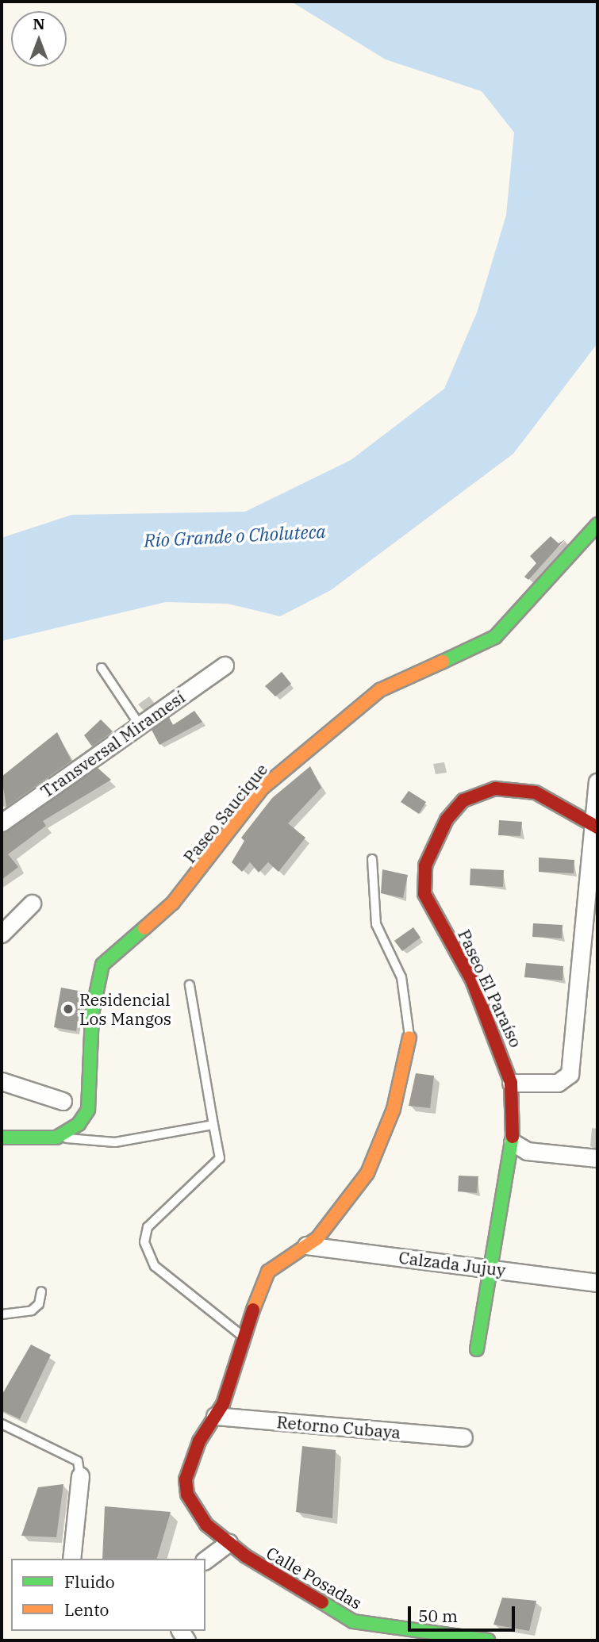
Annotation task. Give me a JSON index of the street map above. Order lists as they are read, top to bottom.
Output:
{
  "streets": {
    "street": [
      "Transversal Miramesí",
      "Paseo Saucique",
      "Paseo El Paraíso",
      "Calzada Jujuy",
      "Retorno Cubaya",
      "Calle Posadas"
    ]
  },
  "crossings": [
    ["Paseo El Paraíso", "Calzada Jujuy"],
    ["Calzada Jujuy", "Calle Posadas"],
    ["Retorno Cubaya", "Calle Posadas"]
  ],
  "water": ["Río Grande o Choluteca"],
  "places": ["Residencial Los Mangos"],
  "legend": ["Fluido", "Lento"],
  "scale_bar": "50 m",
  "north": "top"
}
